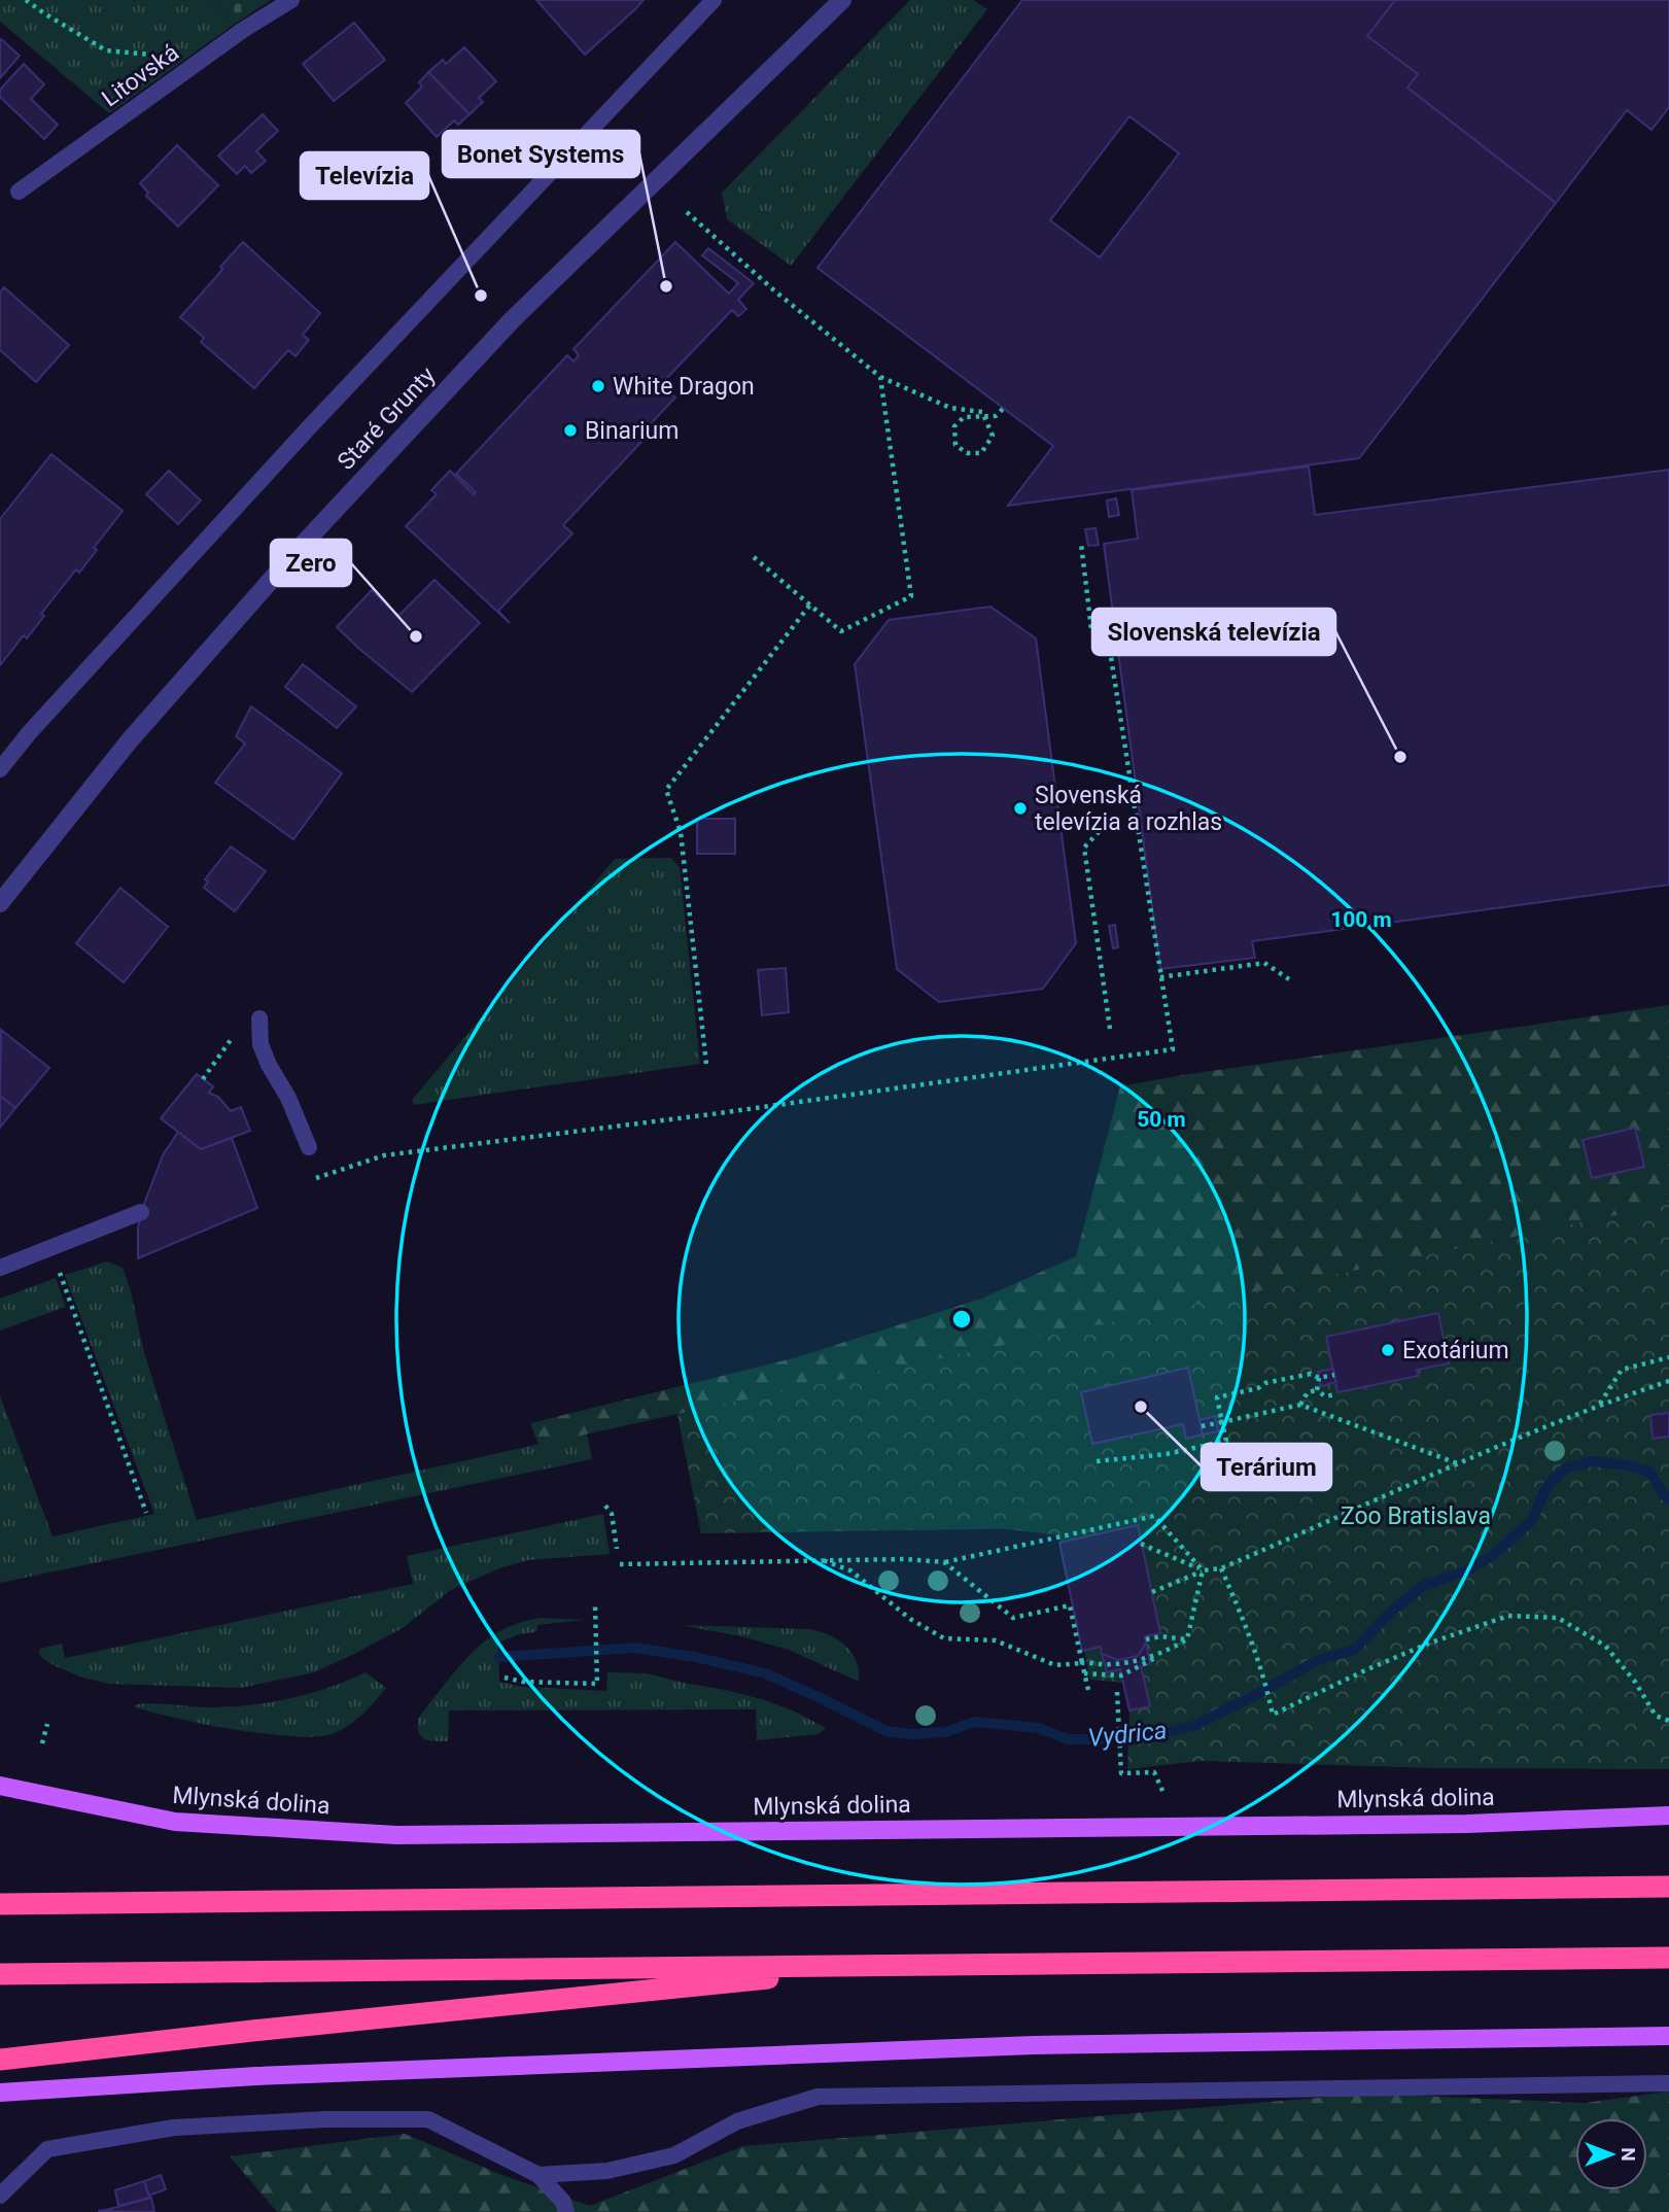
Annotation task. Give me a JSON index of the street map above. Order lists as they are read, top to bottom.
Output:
{
  "streets": {
    "main road": ["Mlynská dolina"],
    "street": ["Staré Grunty"],
    "lane": ["Litovská"]
  },
  "water": ["Vydrica"],
  "parks": ["Zoo Bratislava"],
  "places": [
    "Bonet Systems",
    "Televízia",
    "White Dragon",
    "Binarium",
    "Zero",
    "Slovenská televízia",
    "Slovenská televízia a rozhlas",
    "Exotárium",
    "Terárium"
  ],
  "north": "right",
  "rings": ["100 m", "50 m"]
}
